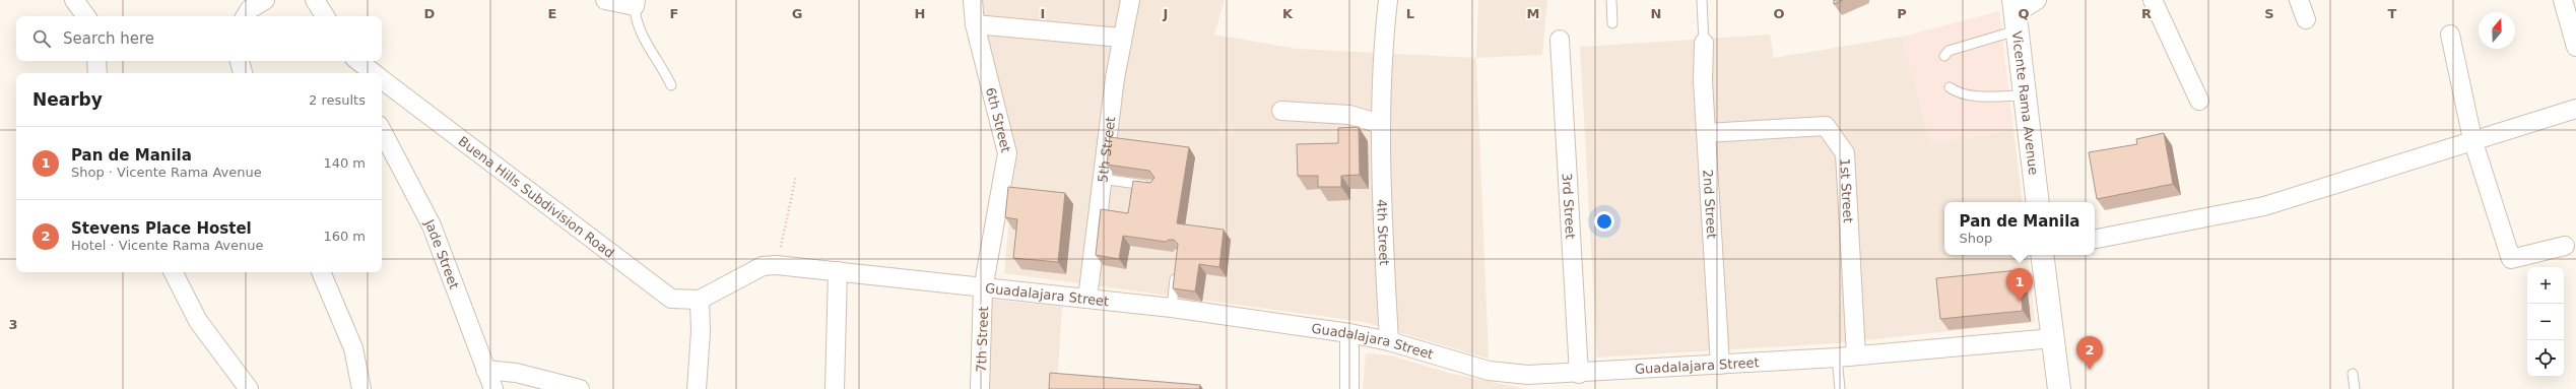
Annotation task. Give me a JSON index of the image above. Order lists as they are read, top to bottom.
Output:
{
  "streets": {
    "main road": ["Vicente Rama Avenue"],
    "street": [
      "6th Street",
      "5th Street",
      "1st Street",
      "Buena Hills Subdivision Road",
      "2nd Street",
      "3rd Street",
      "4th Street",
      "Jade Street",
      "Guadalajara Street",
      "7th Street"
    ]
  },
  "crossings": [
    ["6th Street", "Guadalajara Street"],
    ["6th Street", "7th Street"],
    ["5th Street", "Guadalajara Street"],
    ["1st Street", "2nd Street"],
    ["1st Street", "Guadalajara Street"],
    ["Buena Hills Subdivision Road", "Guadalajara Street"],
    ["2nd Street", "Guadalajara Street"],
    ["3rd Street", "Guadalajara Street"],
    ["4th Street", "Guadalajara Street"],
    ["Guadalajara Street", "7th Street"]
  ],
  "north": "top",
  "page": {
    "search": "Search here",
    "heading": ["Nearby", "2 results"],
    "list": [
      {
        "mark": "1",
        "name": "Pan de Manila",
        "note": "Shop · Vicente Rama Avenue",
        "value": "140 m"
      },
      {
        "mark": "2",
        "name": "Stevens Place Hostel",
        "note": "Hotel · Vicente Rama Avenue",
        "value": "160 m"
      }
    ],
    "popup": ["Pan de Manila", "Shop"],
    "map_buttons": ["+", "−"],
    "pins": ["1", "2"]
  },
  "grid": {
    "columns": [
      "D",
      "E",
      "F",
      "G",
      "H",
      "I",
      "J",
      "K",
      "L",
      "M",
      "N",
      "O",
      "P",
      "Q",
      "R",
      "S",
      "T"
    ],
    "rows": ["3"]
  }
}
